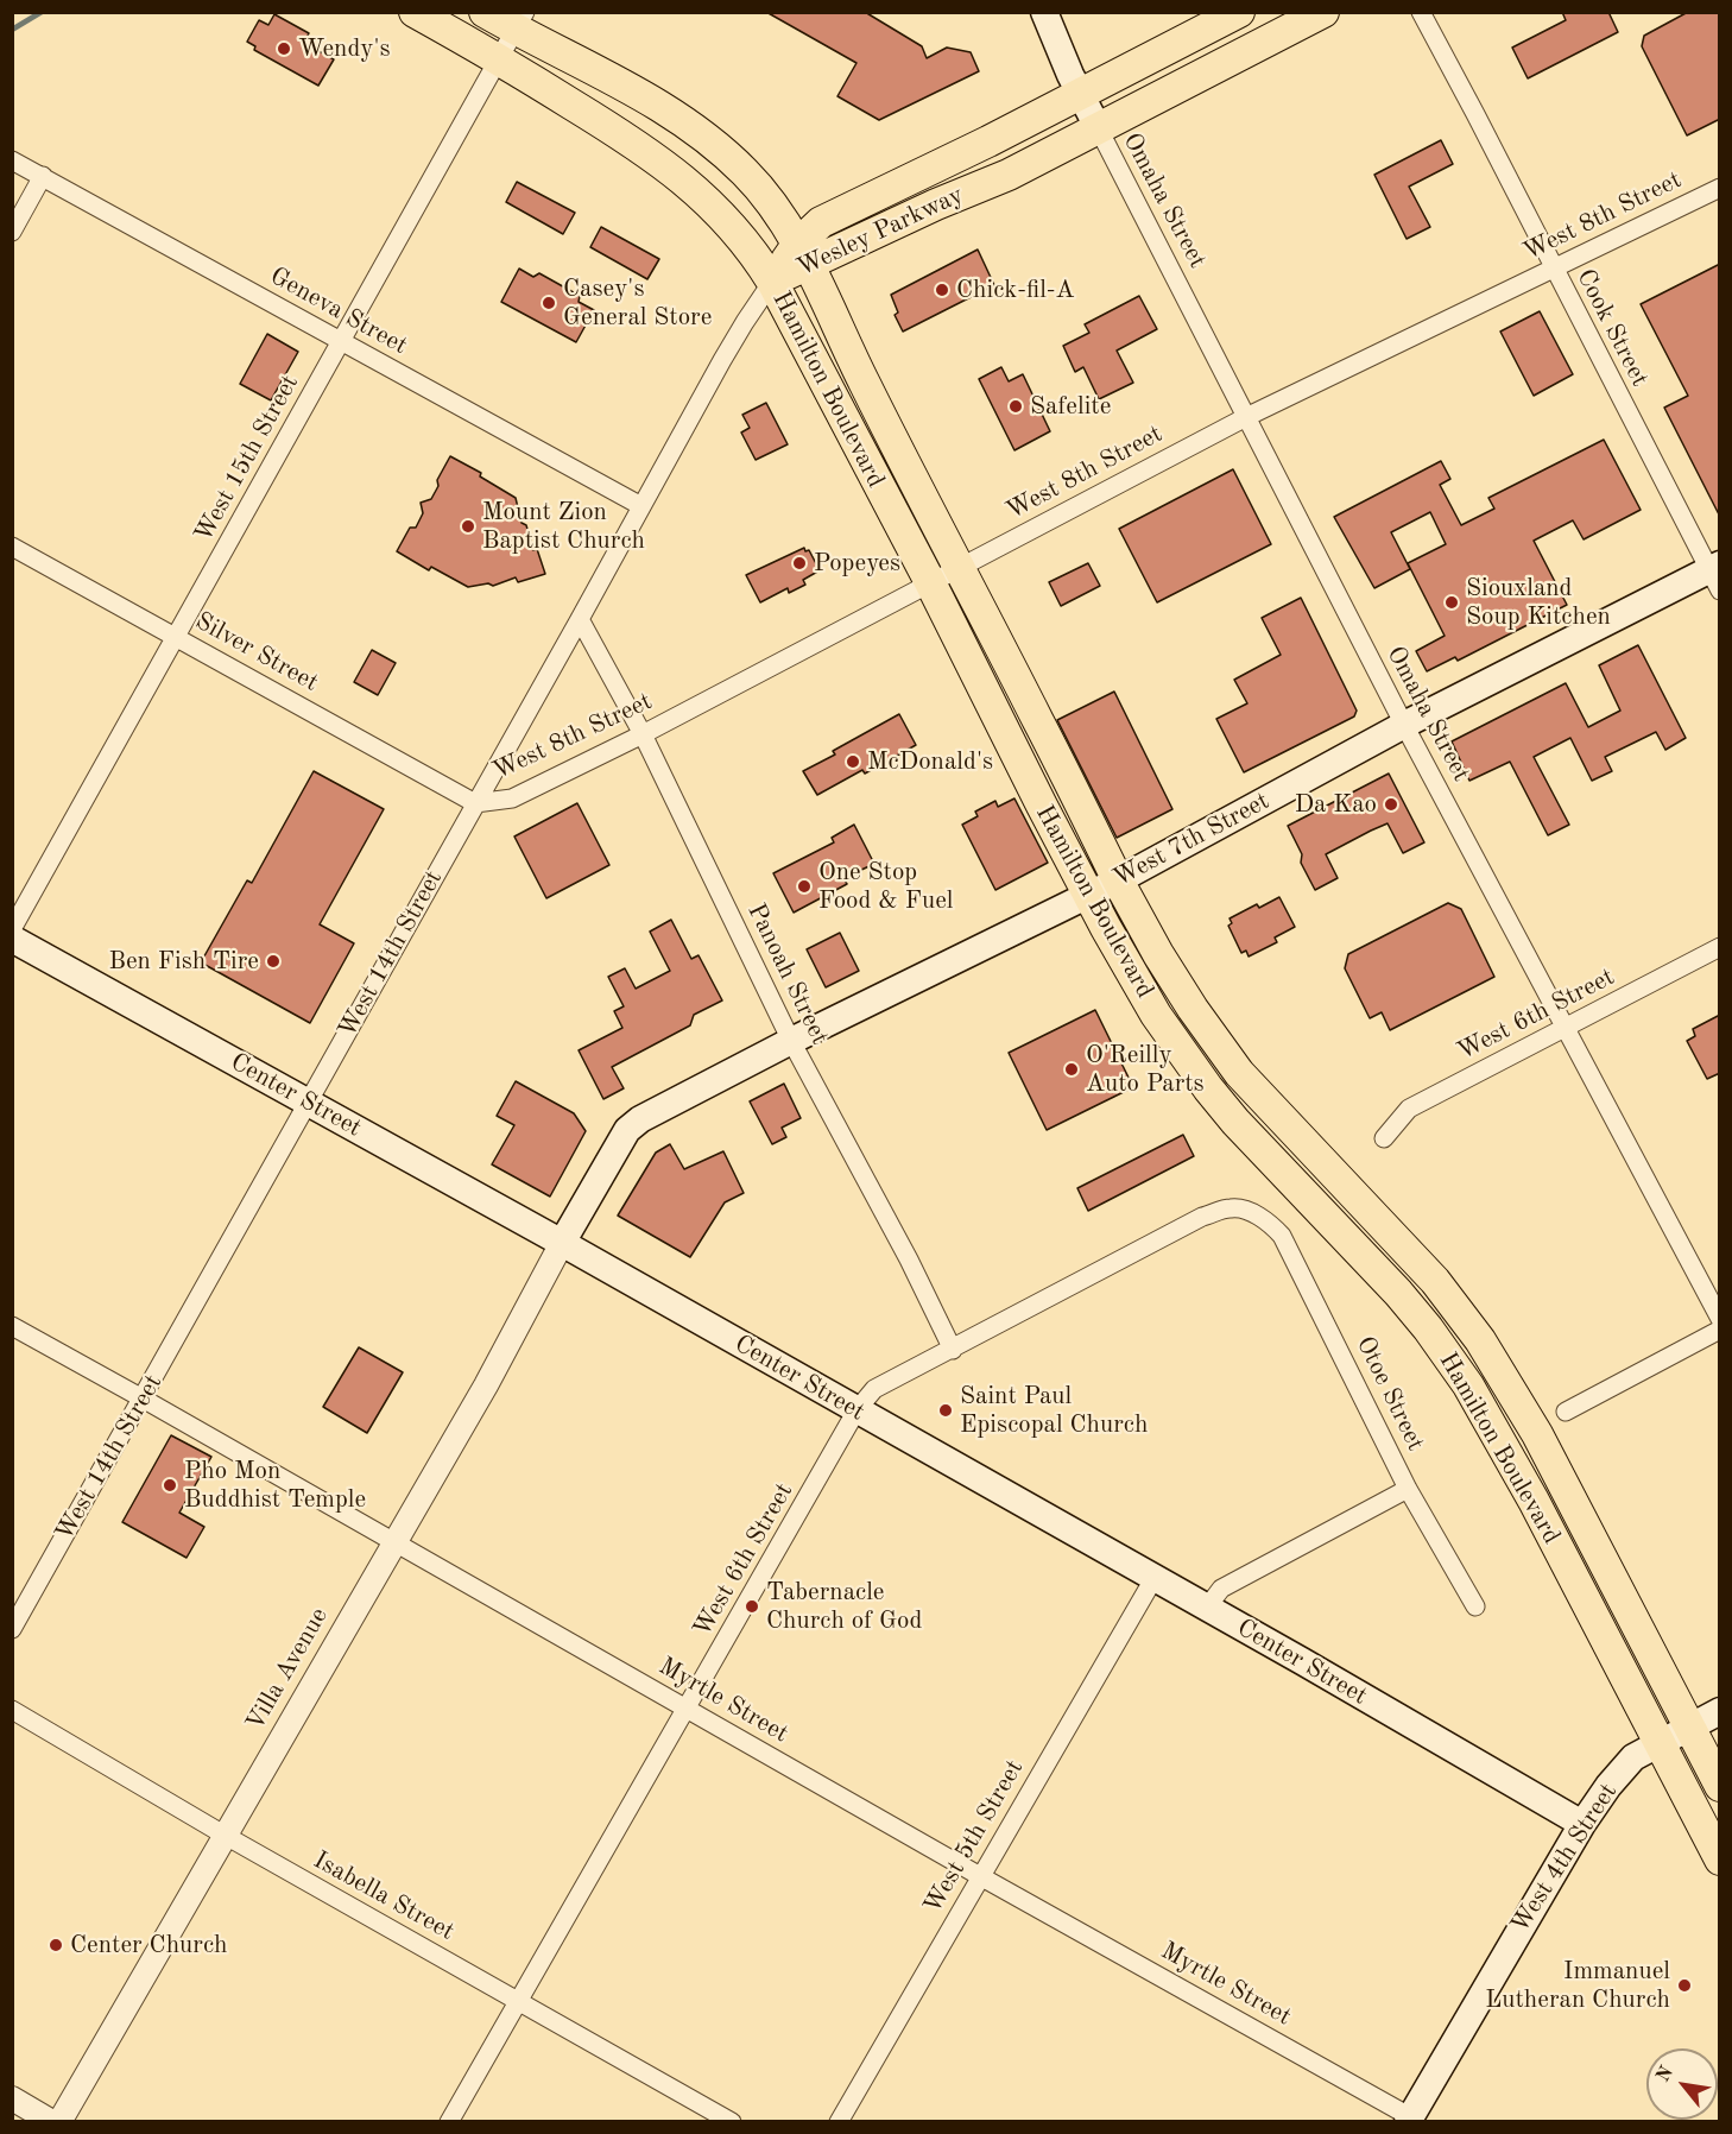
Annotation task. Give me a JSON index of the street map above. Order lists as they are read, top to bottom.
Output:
{
  "streets": {
    "main road": [
      "Wesley Parkway",
      "Hamilton Boulevard",
      "West 7th Street",
      "Center Street",
      "West 4th Street"
    ],
    "street": [
      "Omaha Street",
      "West 8th Street",
      "Geneva Street",
      "Cook Street",
      "West 15th Street",
      "Silver Street",
      "West 14th Street",
      "Panoah Street",
      "West 6th Street",
      "Otoe Street",
      "Villa Avenue",
      "Myrtle Street",
      "West 5th Street",
      "Isabella Street"
    ]
  },
  "crossings": [
    ["Omaha Street", "West 8th Street"],
    ["Omaha Street", "Wesley Parkway"],
    ["Omaha Street", "West 7th Street"],
    ["Omaha Street", "West 6th Street"],
    ["West 8th Street", "Cook Street"],
    ["West 8th Street", "Hamilton Boulevard"],
    ["West 8th Street", "Silver Street"],
    ["West 8th Street", "West 14th Street"],
    ["West 8th Street", "Panoah Street"],
    ["Wesley Parkway", "Hamilton Boulevard"],
    ["Wesley Parkway", "West 14th Street"],
    ["Geneva Street", "West 15th Street"],
    ["Geneva Street", "West 14th Street"],
    ["Cook Street", "West 7th Street"],
    ["Hamilton Boulevard", "West 15th Street"],
    ["Hamilton Boulevard", "West 7th Street"],
    ["Hamilton Boulevard", "West 14th Street"],
    ["Hamilton Boulevard", "West 4th Street"],
    ["West 15th Street", "Silver Street"],
    ["Silver Street", "West 14th Street"],
    ["West 7th Street", "Panoah Street"],
    ["West 7th Street", "Center Street"],
    ["West 7th Street", "Villa Avenue"],
    ["West 14th Street", "Panoah Street"],
    ["West 14th Street", "Center Street"],
    ["West 14th Street", "Myrtle Street"],
    ["Panoah Street", "West 6th Street"],
    ["West 6th Street", "Center Street"],
    ["West 6th Street", "Otoe Street"],
    ["West 6th Street", "Myrtle Street"],
    ["West 6th Street", "Isabella Street"],
    ["Center Street", "Villa Avenue"],
    ["Center Street", "West 5th Street"],
    ["Center Street", "West 4th Street"],
    ["Villa Avenue", "Myrtle Street"],
    ["Villa Avenue", "Isabella Street"],
    ["Myrtle Street", "West 5th Street"],
    ["Myrtle Street", "West 4th Street"]
  ],
  "places": [
    "Wendy's",
    "Chick-fil-A",
    "Casey's General Store",
    "Safelite",
    "Mount Zion Baptist Church",
    "Popeyes",
    "Siouxland Soup Kitchen",
    "McDonald's",
    "Da Kao",
    "One Stop Food & Fuel",
    "Ben Fish Tire",
    "O'Reilly Auto Parts",
    "Saint Paul Episcopal Church",
    "Pho Mon Buddhist Temple",
    "Tabernacle Church of God",
    "Center Church",
    "Immanuel Lutheran Church"
  ],
  "north": "top left"
}
